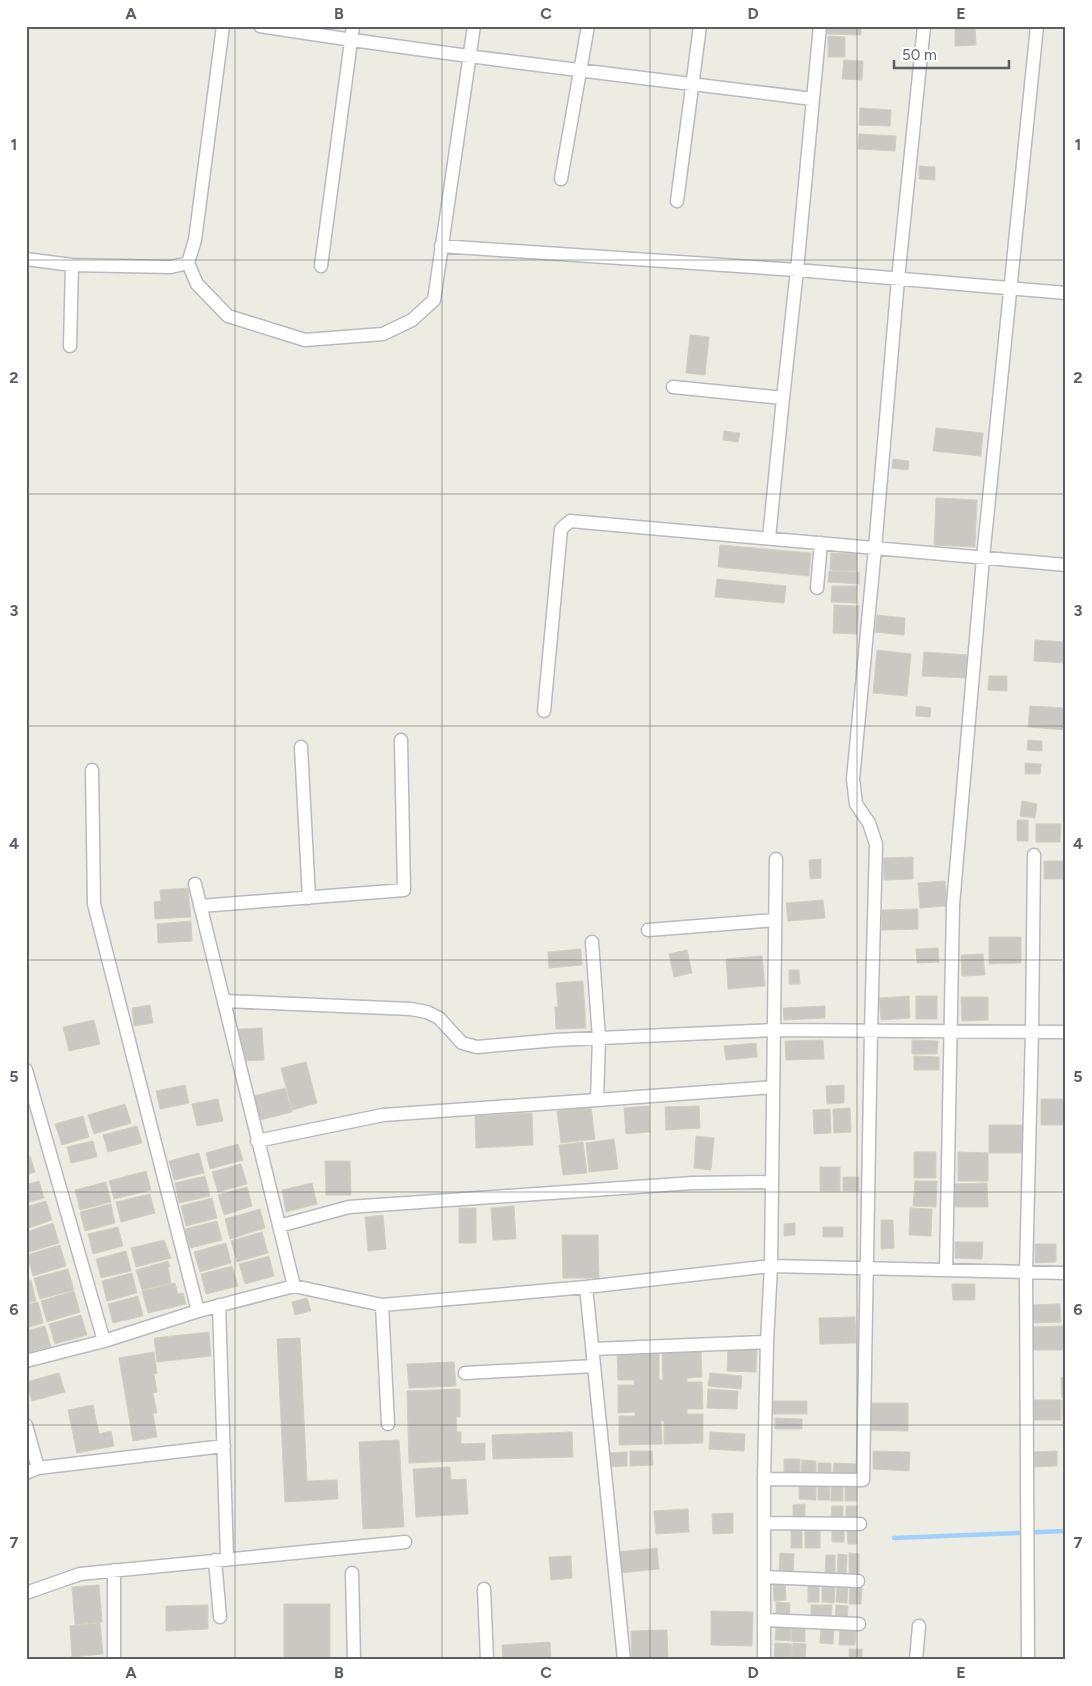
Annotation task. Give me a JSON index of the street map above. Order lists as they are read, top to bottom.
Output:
{
  "scale_bar": "50 m",
  "grid": {
    "columns": [
      "A",
      "B",
      "C",
      "D",
      "E"
    ],
    "rows": [
      "1",
      "2",
      "3",
      "4",
      "5",
      "6",
      "7"
    ]
  }
}
